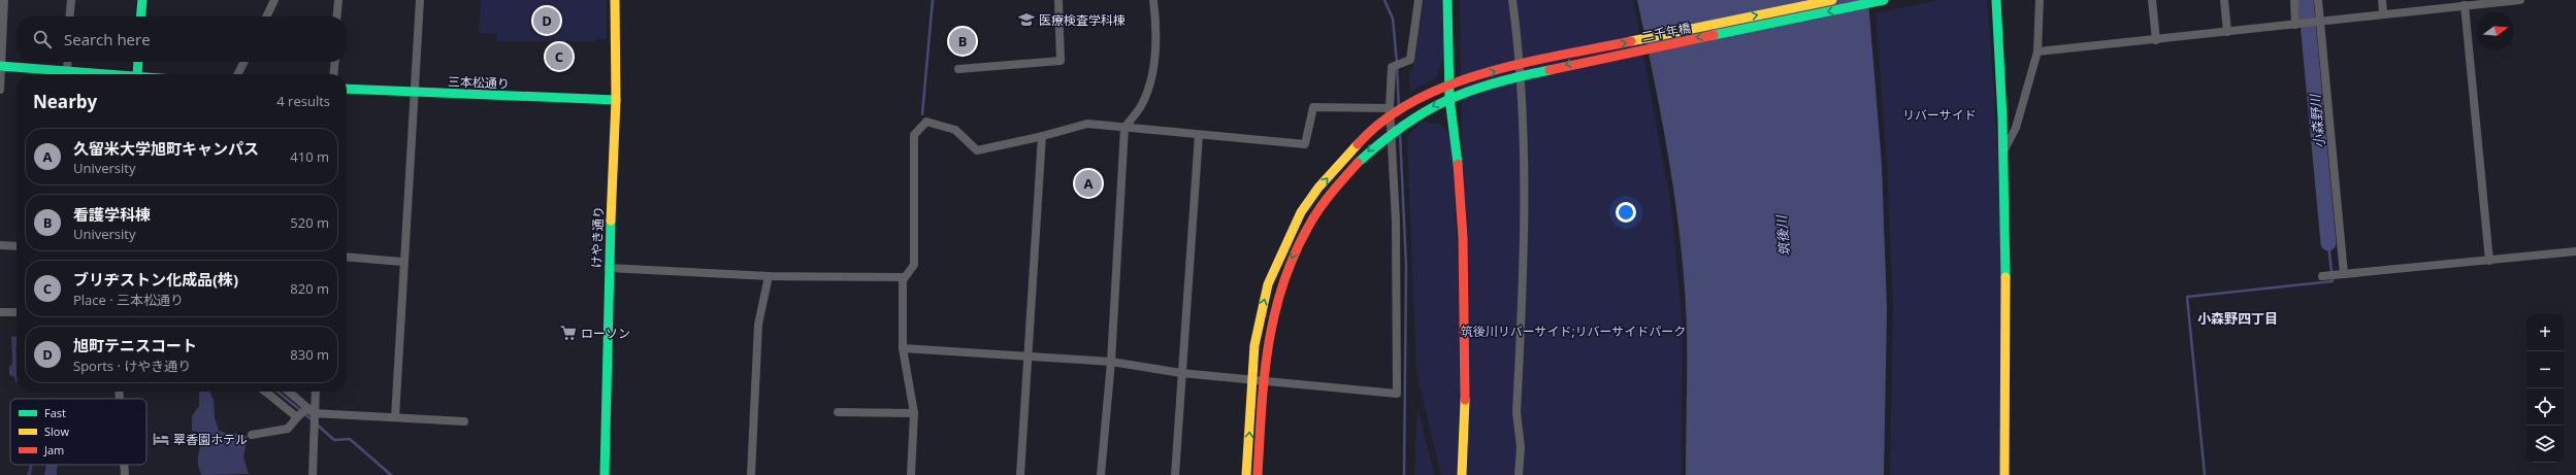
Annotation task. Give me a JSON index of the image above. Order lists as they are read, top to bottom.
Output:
{
  "streets": {
    "street": ["二千年橋", "三本松通り", "けやき通り"]
  },
  "crossings": [
    ["三本松通り", "けやき通り"]
  ],
  "districts": ["小森野四丁目"],
  "water": ["小森野川", "筑後川"],
  "parks": ["リバーサイド", "筑後川リバーサイド;リバーサイドパーク"],
  "places": {
    "school or university": ["医療検査学科棟"],
    "supermarket": ["ローソン"],
    "hotel": ["翠香園ホテル"]
  },
  "legend": ["Fast", "Slow", "Jam"],
  "north": "right",
  "page": {
    "pins": [
      "D",
      "B",
      "C",
      "A"
    ],
    "search": "Search here",
    "heading": ["Nearby", "4 results"],
    "list": [
      {
        "mark": "A",
        "name": "久留米大学旭町キャンパス",
        "note": "University",
        "value": "410 m"
      },
      {
        "mark": "B",
        "name": "看護学科棟",
        "note": "University",
        "value": "520 m"
      },
      {
        "mark": "C",
        "name": "ブリヂストン化成品(株)",
        "note": "Place · 三本松通り",
        "value": "820 m"
      },
      {
        "mark": "D",
        "name": "旭町テニスコート",
        "note": "Sports · けやき通り",
        "value": "830 m"
      }
    ],
    "map_buttons": ["+", "−"]
  }
}
